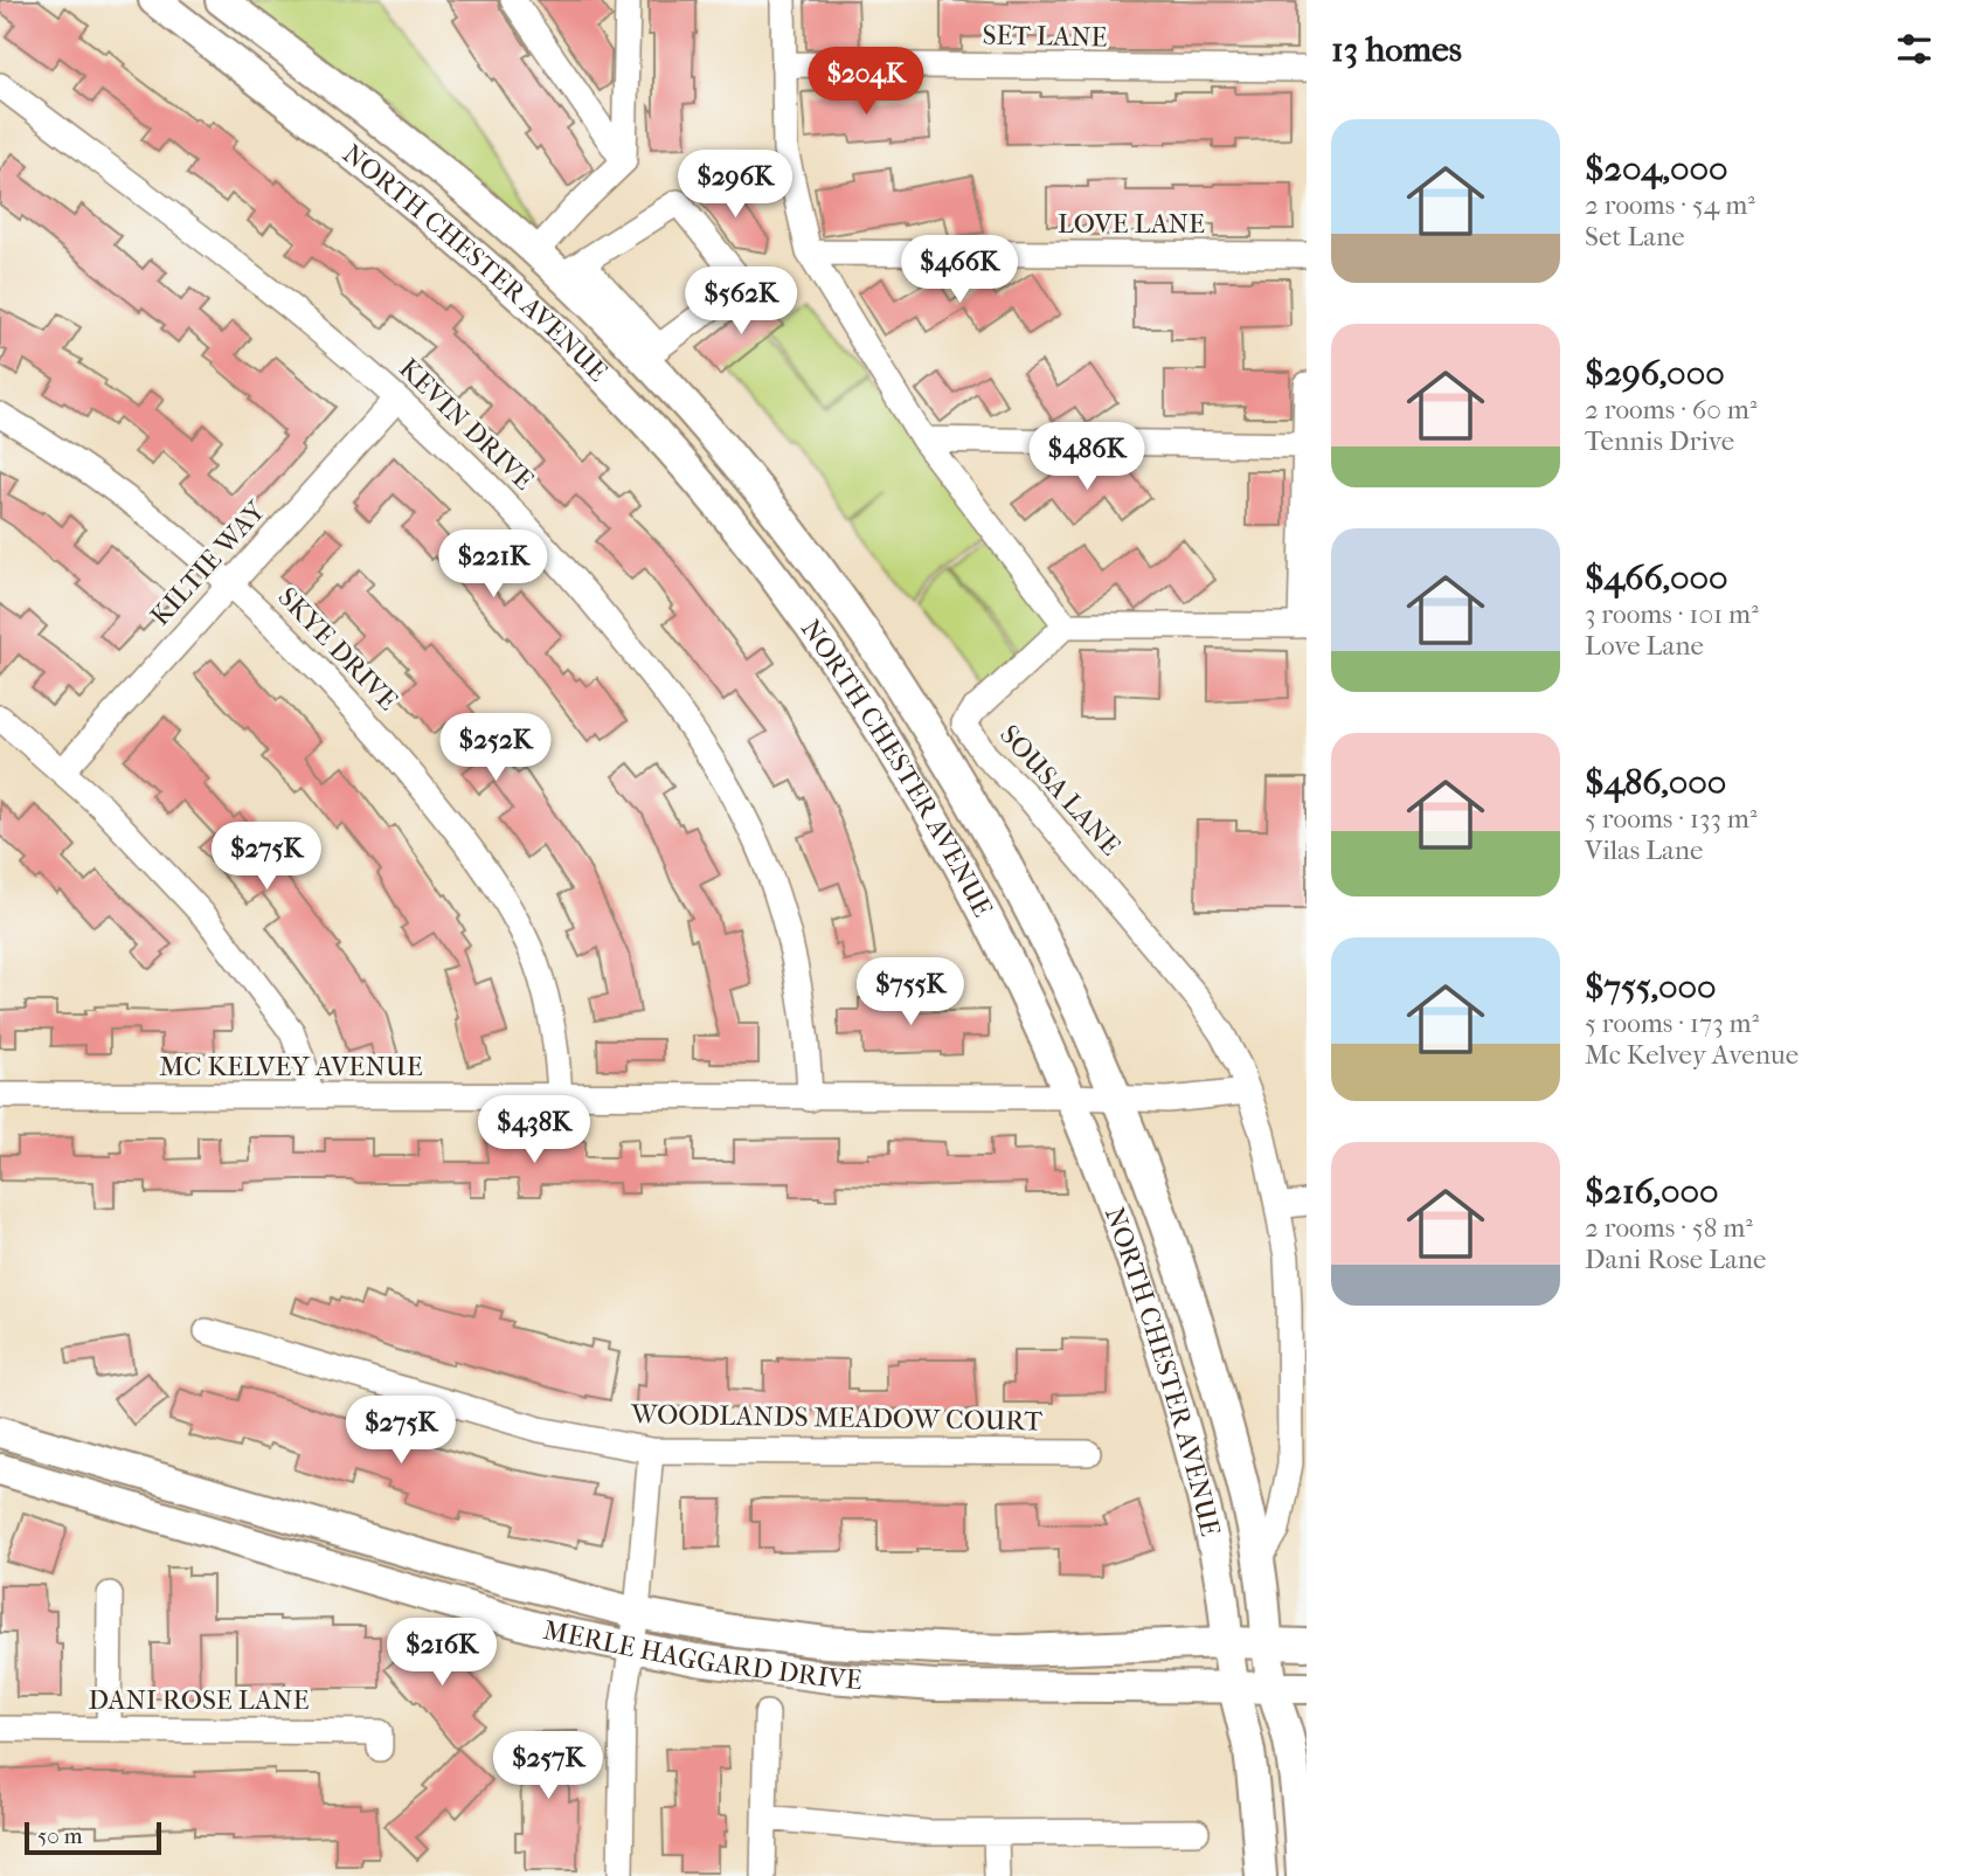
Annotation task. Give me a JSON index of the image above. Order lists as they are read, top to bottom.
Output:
{
  "streets": {
    "main road": ["NORTH CHESTER AVENUE", "MERLE HAGGARD DRIVE"],
    "street": [
      "SET LANE",
      "LOVE LANE",
      "KEVIN DRIVE",
      "KILTIE WAY",
      "SKYE DRIVE",
      "SOUSA LANE",
      "MC KELVEY AVENUE",
      "WOODLANDS MEADOW COURT",
      "DANI ROSE LANE"
    ]
  },
  "crossings": [
    ["NORTH CHESTER AVENUE", "MC KELVEY AVENUE"],
    ["NORTH CHESTER AVENUE", "MERLE HAGGARD DRIVE"],
    ["KEVIN DRIVE", "KILTIE WAY"],
    ["KEVIN DRIVE", "MC KELVEY AVENUE"],
    ["KILTIE WAY", "SKYE DRIVE"],
    ["SKYE DRIVE", "MC KELVEY AVENUE"],
    ["SOUSA LANE", "MC KELVEY AVENUE"]
  ],
  "scale_bar": "50 m",
  "page": {
    "heading": "13 homes",
    "price": [
      "$204K",
      "$296K",
      "$466K",
      "$562K",
      "$486K",
      "$221K",
      "$252K",
      "$275K",
      "$755K",
      "$438K",
      "$275K",
      "$216K",
      "$257K"
    ],
    "list": [
      {
        "name": "$204,000",
        "note": "2 rooms · 54 m² · Set Lane"
      },
      {
        "name": "$296,000",
        "note": "2 rooms · 60 m² · Tennis Drive"
      },
      {
        "name": "$466,000",
        "note": "3 rooms · 101 m² · Love Lane"
      },
      {
        "name": "$486,000",
        "note": "5 rooms · 133 m² · Vilas Lane"
      },
      {
        "name": "$755,000",
        "note": "5 rooms · 173 m² · Mc Kelvey Avenue"
      },
      {
        "name": "$216,000",
        "note": "2 rooms · 58 m² · Dani Rose Lane"
      }
    ],
    "scale": "50 m"
  }
}
